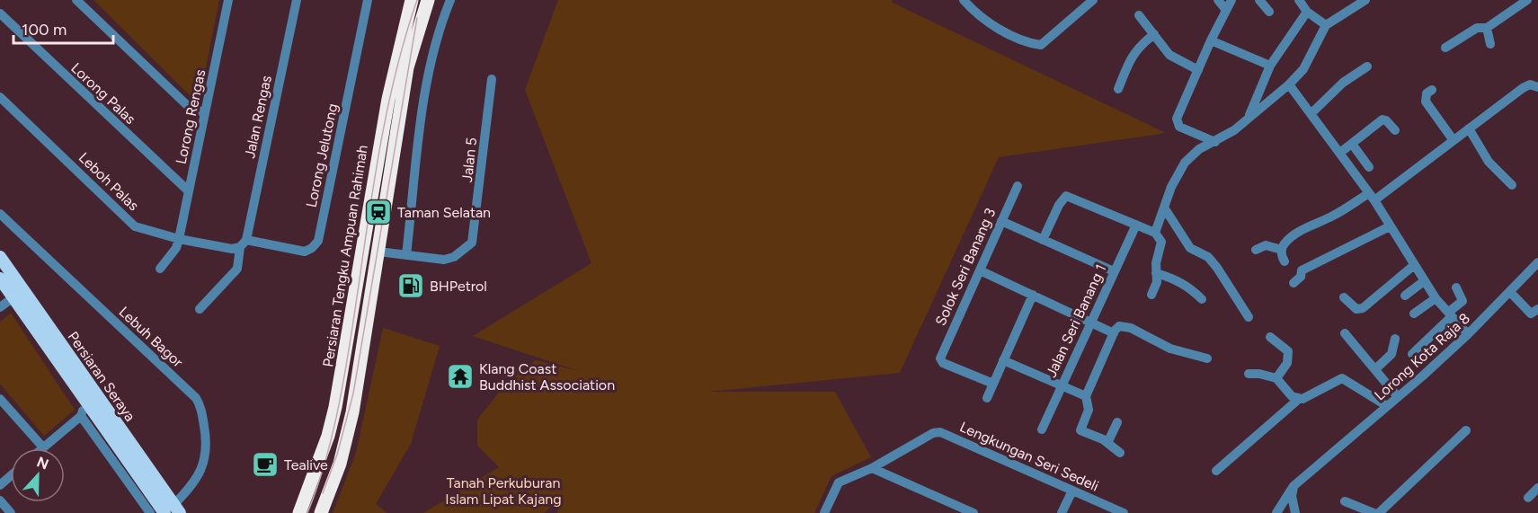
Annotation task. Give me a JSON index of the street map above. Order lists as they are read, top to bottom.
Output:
{
  "streets": {
    "highway": ["Persiaran Tengku Ampuan Rahimah"],
    "main road": ["Persiaran Seraya"],
    "street": [
      "Lorong Palas",
      "Lorong Rengas",
      "Jalan Rengas",
      "Lorong Jelutong",
      "Jalan 5",
      "Leboh Palas",
      "Solok Seri Banang 3",
      "Jalan Seri Banang 1",
      "Lebuh Bagor",
      "Lorong Kota Raja 8",
      "Lengkungan Seri Sedeli"
    ]
  },
  "crossings": [
    ["Lorong Palas", "Lorong Rengas"],
    ["Lorong Rengas", "Leboh Palas"],
    ["Jalan Rengas", "Lorong Jelutong"],
    ["Jalan Rengas", "Leboh Palas"],
    ["Lorong Jelutong", "Leboh Palas"],
    ["Lebuh Bagor", "Persiaran Seraya"]
  ],
  "parks": ["Tanah Perkuburan Islam Lipat Kajang"],
  "places": {
    "station": ["Taman Selatan"],
    "fuel station": ["BHPetrol"],
    "temple": ["Klang Coast Buddhist Association"],
    "cafe": ["Tealive"]
  },
  "scale_bar": "100 m",
  "north": "top"
}
